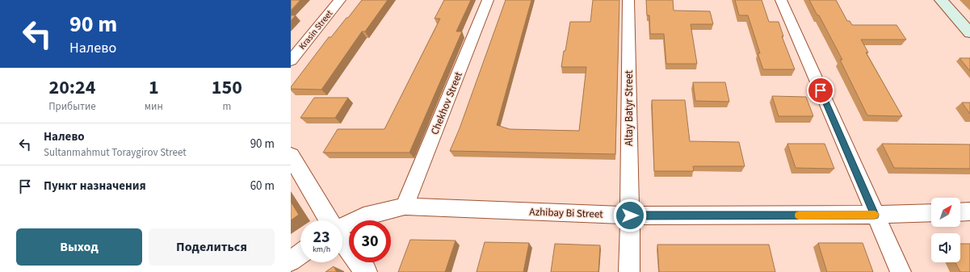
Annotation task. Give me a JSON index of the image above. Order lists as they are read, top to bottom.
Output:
{
  "streets": {
    "street": [
      "Krasin Street",
      "Chekhov Street",
      "Altay Batyr Street",
      "Azhibay Bi Street"
    ]
  },
  "crossings": [
    ["Chekhov Street", "Azhibay Bi Street"],
    ["Altay Batyr Street", "Azhibay Bi Street"]
  ],
  "north": "top right",
  "page": {
    "turn": ["90 m", "Налево"],
    "eta": [
      "20:24",
      "Прибытие",
      "1",
      "мин",
      "150",
      "m"
    ],
    "list": [
      {
        "name": "Налево",
        "note": "Sultanmahmut Toraygirov Street",
        "value": "90 m"
      },
      {
        "name": "Пункт назначения",
        "value": "60 m"
      }
    ],
    "speed": "23 km/h",
    "limit": "30",
    "buttons": ["Выход", "Поделиться"]
  }
}
